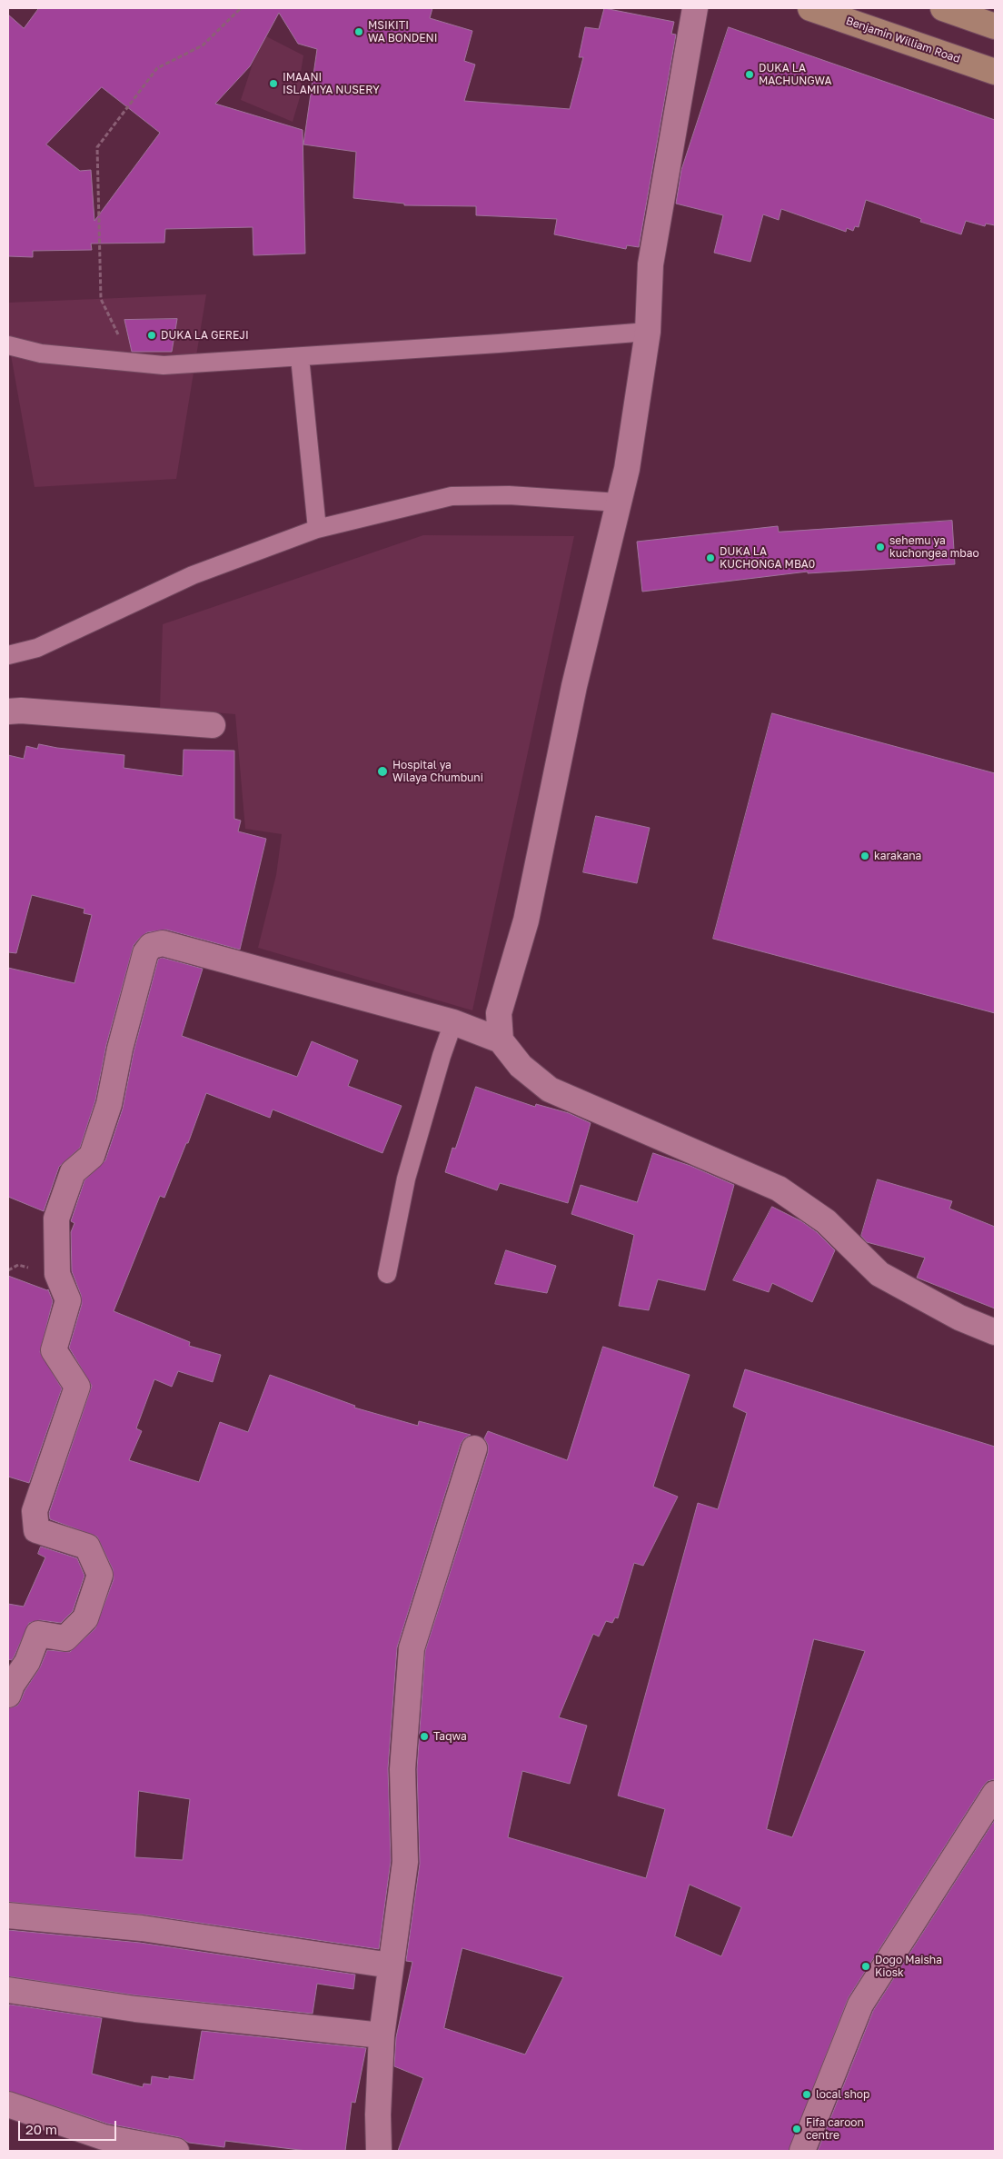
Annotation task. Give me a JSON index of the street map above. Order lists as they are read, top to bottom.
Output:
{
  "streets": {
    "main road": ["Benjamin William Road"]
  },
  "places": [
    "MSIKITI WA BONDENI",
    "DUKA LA MACHUNGWA",
    "IMAANI ISLAMIYA NUSERY",
    "DUKA LA GEREJI",
    "sehemu ya kuchongea mbao",
    "DUKA LA KUCHONGA MBA0",
    "Hospital ya Wilaya Chumbuni",
    "karakana",
    "Taqwa",
    "Dogo Maisha Kiosk",
    "local shop",
    "Fifa caroon centre"
  ],
  "scale_bar": "20 m"
}
